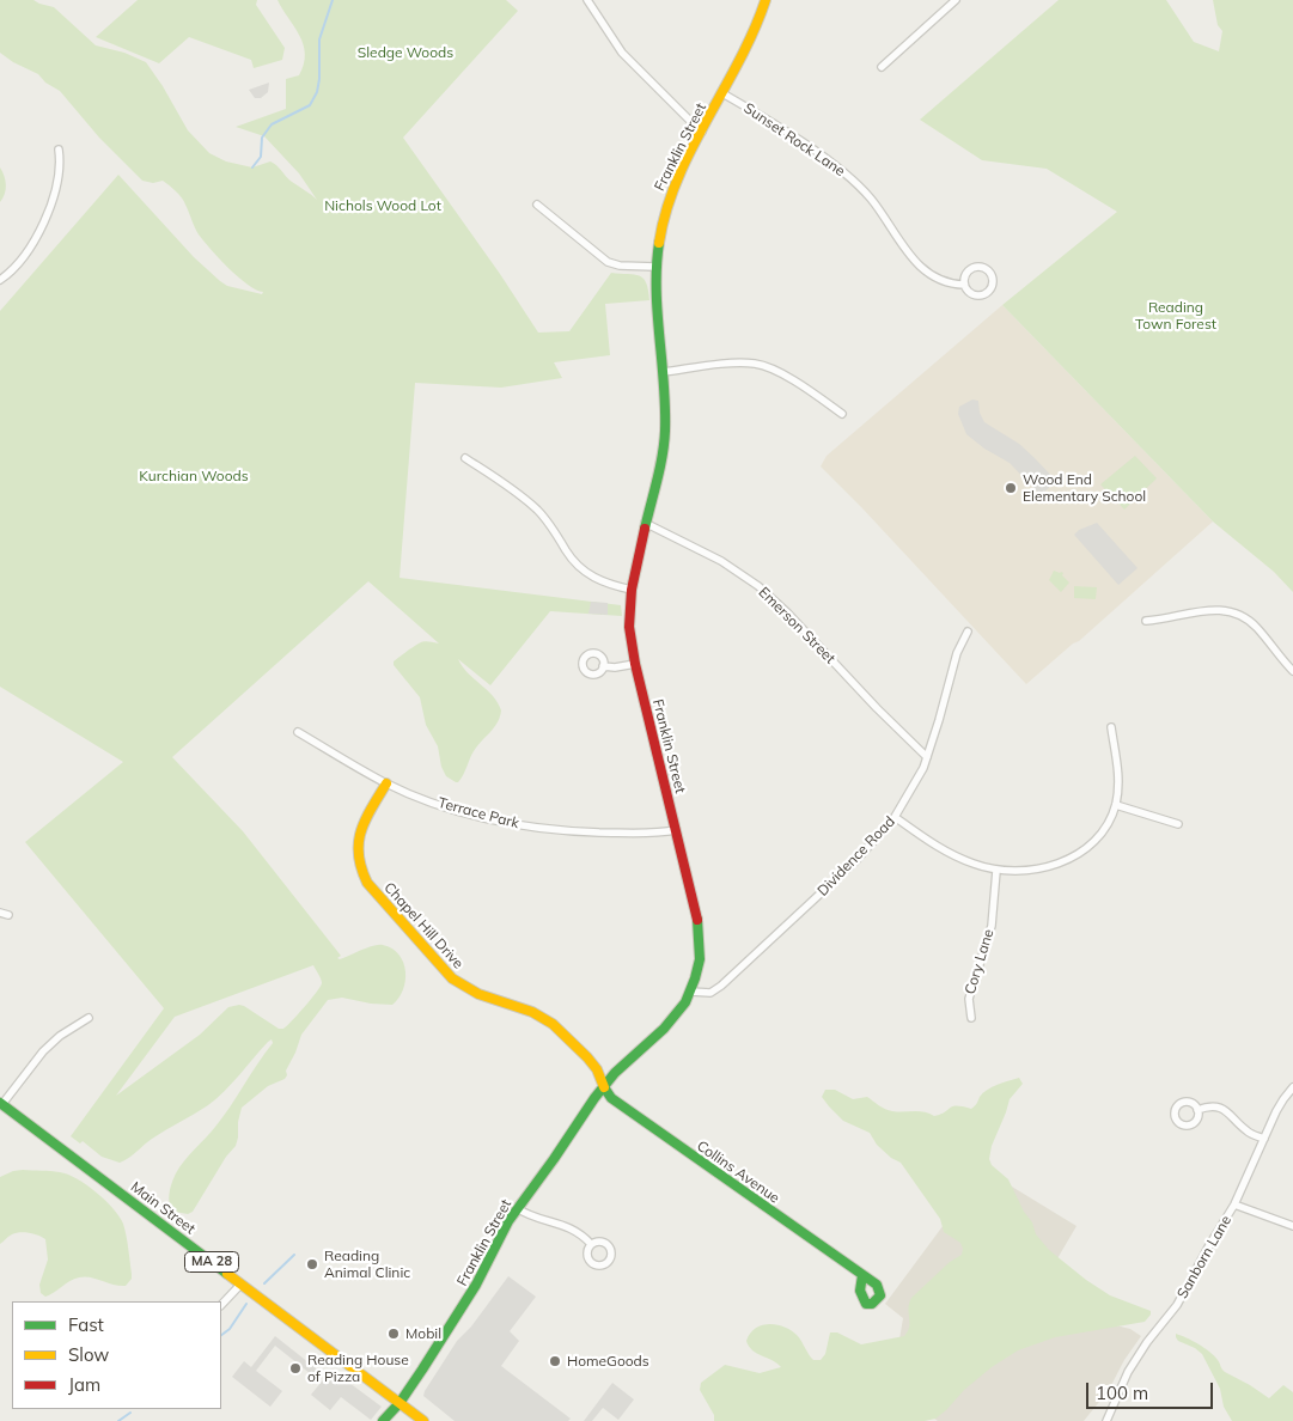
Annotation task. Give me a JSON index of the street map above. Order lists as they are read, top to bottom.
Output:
{
  "streets": {
    "main road": [
      "Franklin Street",
      "Chapel Hill Drive",
      "Collins Avenue",
      "Main Street",
      "MA 28"
    ],
    "street": [
      "Sunset Rock Lane",
      "Emerson Street",
      "Terrace Park",
      "Dividence Road",
      "Cory Lane",
      "Sanborn Lane"
    ]
  },
  "crossings": [
    ["Sunset Rock Lane", "Franklin Street"],
    ["Franklin Street", "Emerson Street"],
    ["Franklin Street", "Terrace Park"],
    ["Franklin Street", "Dividence Road"],
    ["Franklin Street", "Chapel Hill Drive"],
    ["Franklin Street", "Collins Avenue"],
    ["Franklin Street", "Main Street"],
    ["Emerson Street", "Dividence Road"],
    ["Terrace Park", "Chapel Hill Drive"],
    ["Chapel Hill Drive", "Collins Avenue"]
  ],
  "parks": [
    "Sledge Woods",
    "Nichols Wood Lot",
    "Reading Town Forest",
    "Kurchian Woods"
  ],
  "places": [
    "Wood End Elementary School",
    "Reading Animal Clinic",
    "Mobil",
    "HomeGoods",
    "Reading House of Pizza"
  ],
  "legend": ["Fast", "Slow", "Jam"],
  "scale_bar": "100 m"
}
